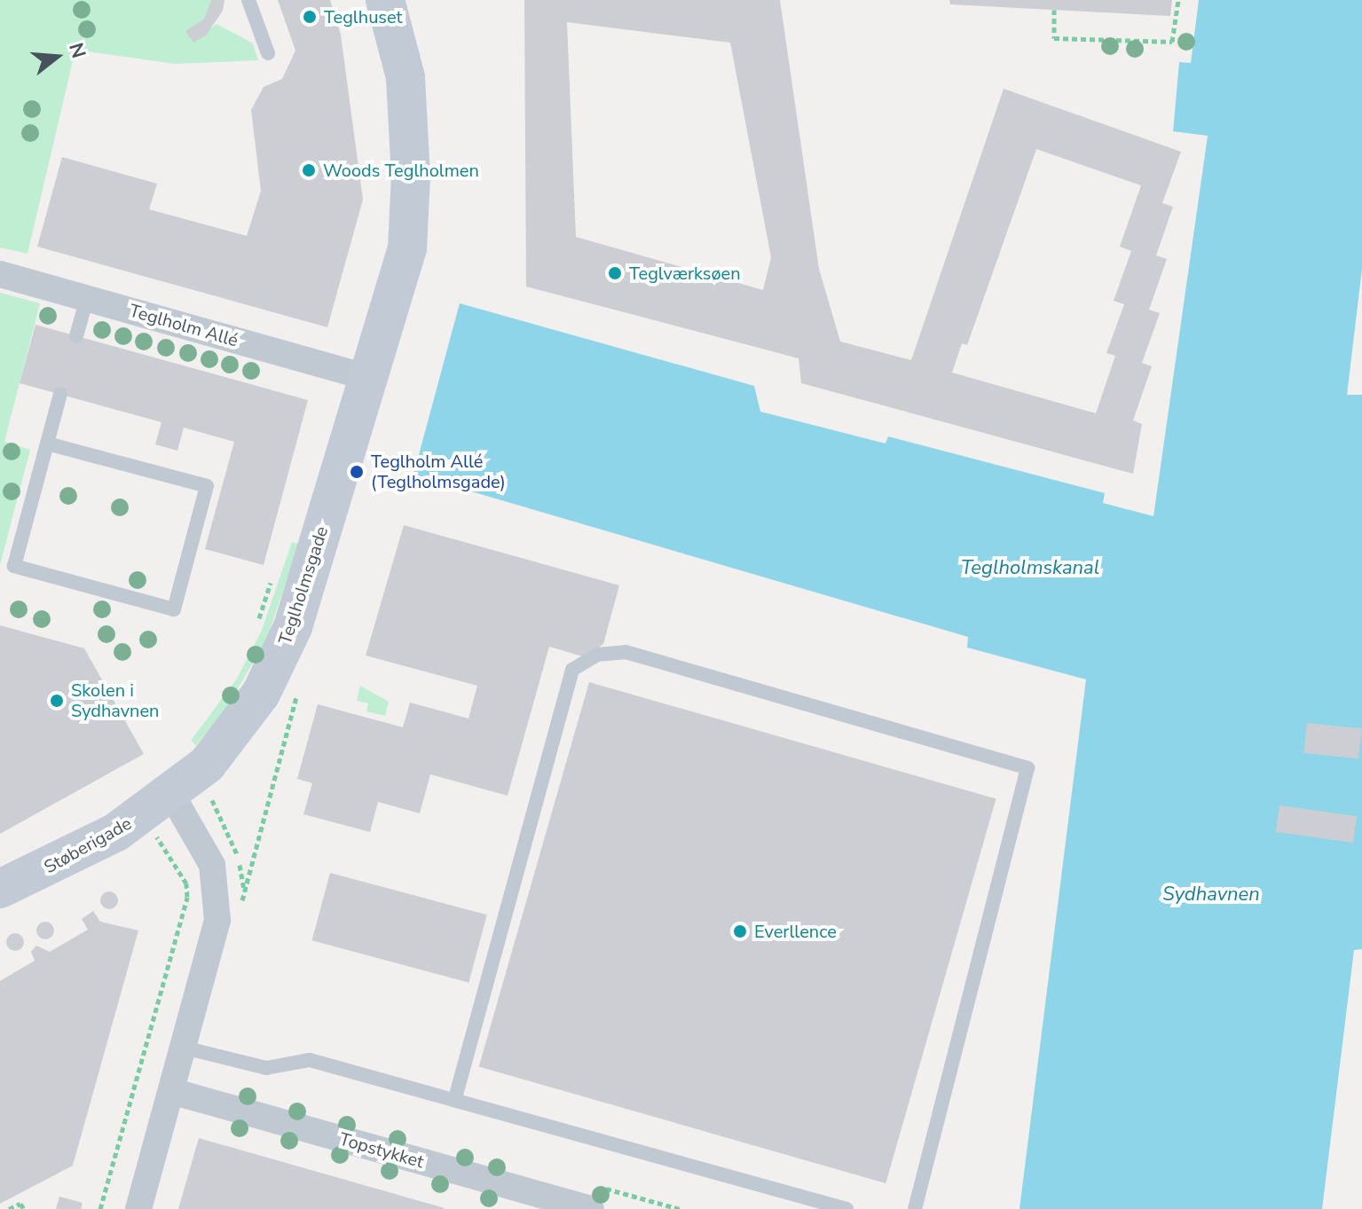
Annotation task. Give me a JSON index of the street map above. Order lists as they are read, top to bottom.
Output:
{
  "streets": {
    "street": [
      "Teglholm Allé",
      "Teglholmsgade",
      "Støberigade",
      "Topstykket"
    ]
  },
  "crossings": [
    ["Teglholm Allé", "Teglholmsgade"],
    ["Teglholmsgade", "Støberigade"]
  ],
  "water": ["Teglholmskanal", "Sydhavnen"],
  "places": [
    "Teglhuset",
    "Woods Teglholmen",
    "Teglværksøen",
    "Teglholm Allé (Teglholmsgade)",
    "Skolen i Sydhavnen",
    "Everllence"
  ],
  "north": "right"
}
